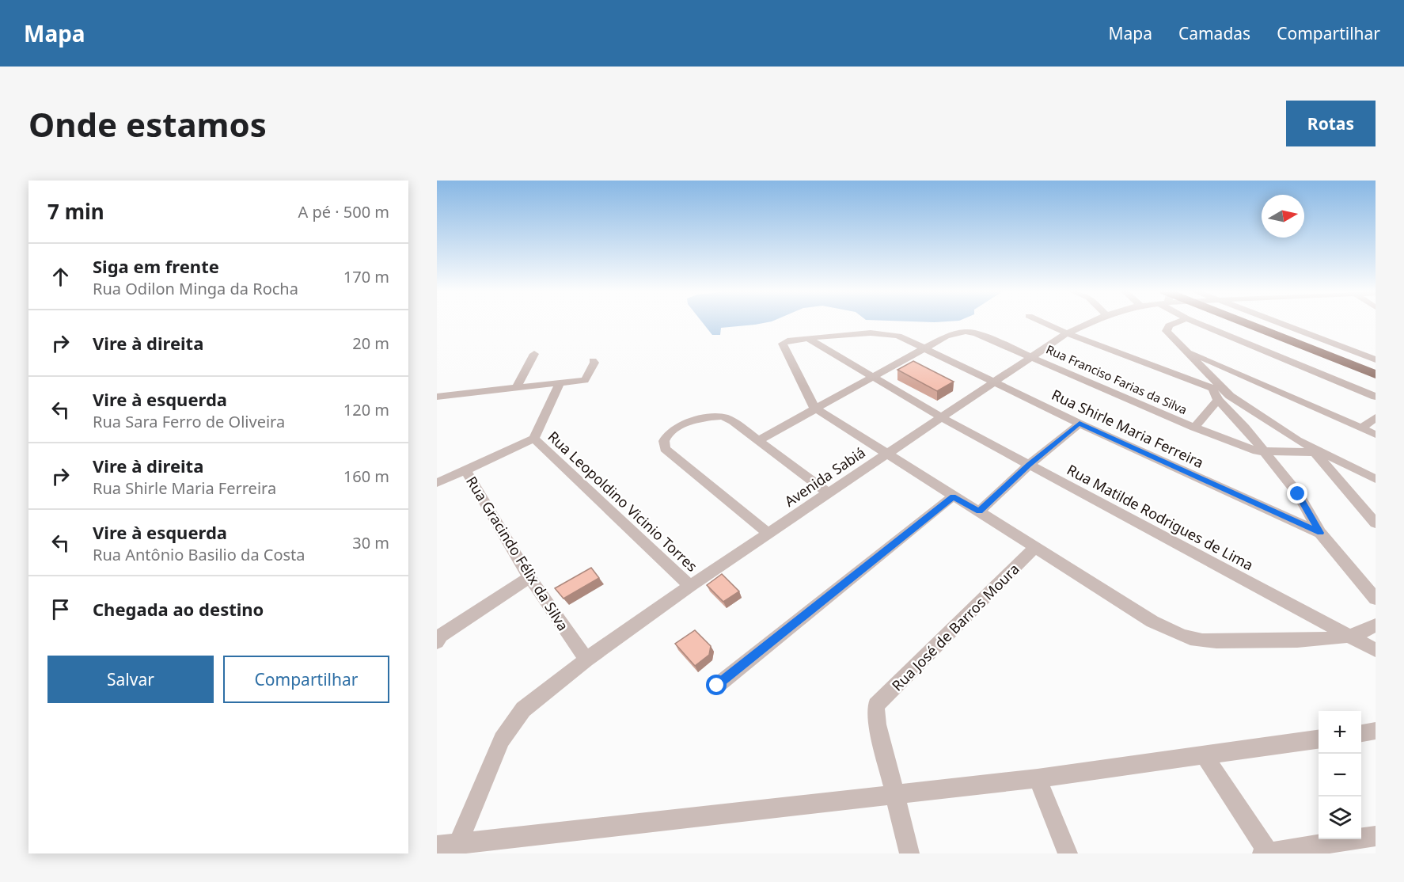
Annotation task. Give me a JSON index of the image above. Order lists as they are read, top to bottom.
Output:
{
  "streets": {
    "street": [
      "Rua Franciso Farias da Silva",
      "Rua Shirle Maria Ferreira",
      "Avenida Sabiá",
      "Rua Leopoldino Vicinio Torres",
      "Rua Matilde Rodrigues de Lima",
      "Rua Gracindo Félix da Silva",
      "Rua José de Barros Moura"
    ]
  },
  "crossings": [
    ["Rua Franciso Farias da Silva", "Rua Shirle Maria Ferreira"],
    ["Rua Franciso Farias da Silva", "Avenida Sabiá"],
    ["Rua Shirle Maria Ferreira", "Avenida Sabiá"],
    ["Rua Shirle Maria Ferreira", "Rua Matilde Rodrigues de Lima"],
    ["Avenida Sabiá", "Rua Leopoldino Vicinio Torres"],
    ["Avenida Sabiá", "Rua Matilde Rodrigues de Lima"],
    ["Avenida Sabiá", "Rua Gracindo Félix da Silva"]
  ],
  "north": "right",
  "page": {
    "header": "Mapa",
    "nav": ["Mapa", "Camadas", "Compartilhar"],
    "buttons": [
      "Rotas",
      ["Salvar", "Compartilhar"]
    ],
    "title": "Onde estamos",
    "heading": ["7 min", "A pé · 500 m"],
    "list": [
      ["Siga em frente", "Rua Odilon Minga da Rocha", "170 m"],
      ["Vire à direita", "20 m"],
      ["Vire à esquerda", "Rua Sara Ferro de Oliveira", "120 m"],
      ["Vire à direita", "Rua Shirle Maria Ferreira", "160 m"],
      ["Vire à esquerda", "Rua Antônio Basilio da Costa", "30 m"],
      "Chegada ao destino"
    ],
    "map_buttons": ["+", "−"]
  }
}
